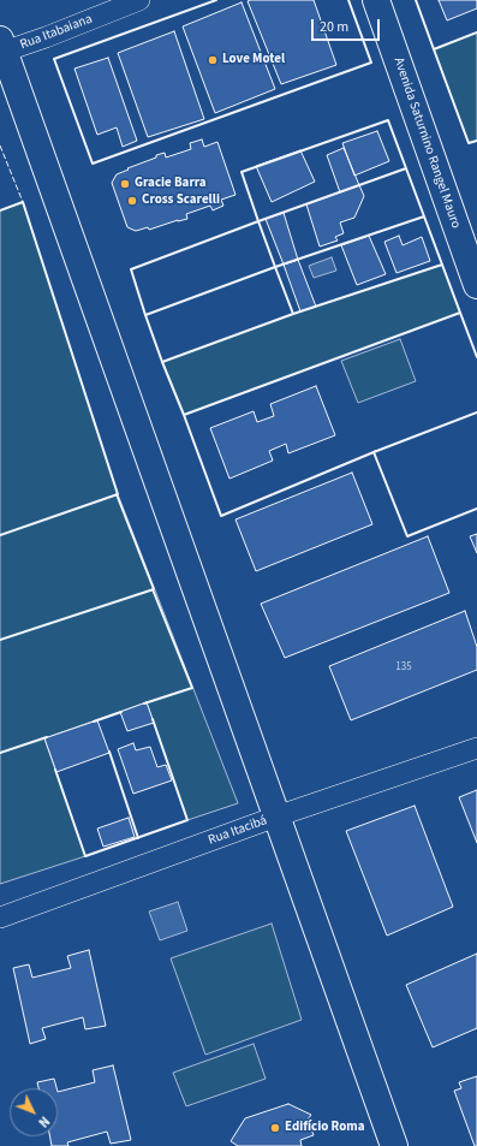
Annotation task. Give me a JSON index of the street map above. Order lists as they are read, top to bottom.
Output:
{
  "streets": {
    "main road": ["Avenida Saturnino Rangel Mauro"],
    "street": ["Rua Itabaiana", "Rua Itacibá"]
  },
  "places": [
    "Love Motel",
    "Gracie Barra",
    "Cross Scarelli",
    "Edifício Roma"
  ],
  "house_numbers": ["135"],
  "scale_bar": "20 m",
  "north": "bottom right"
}
